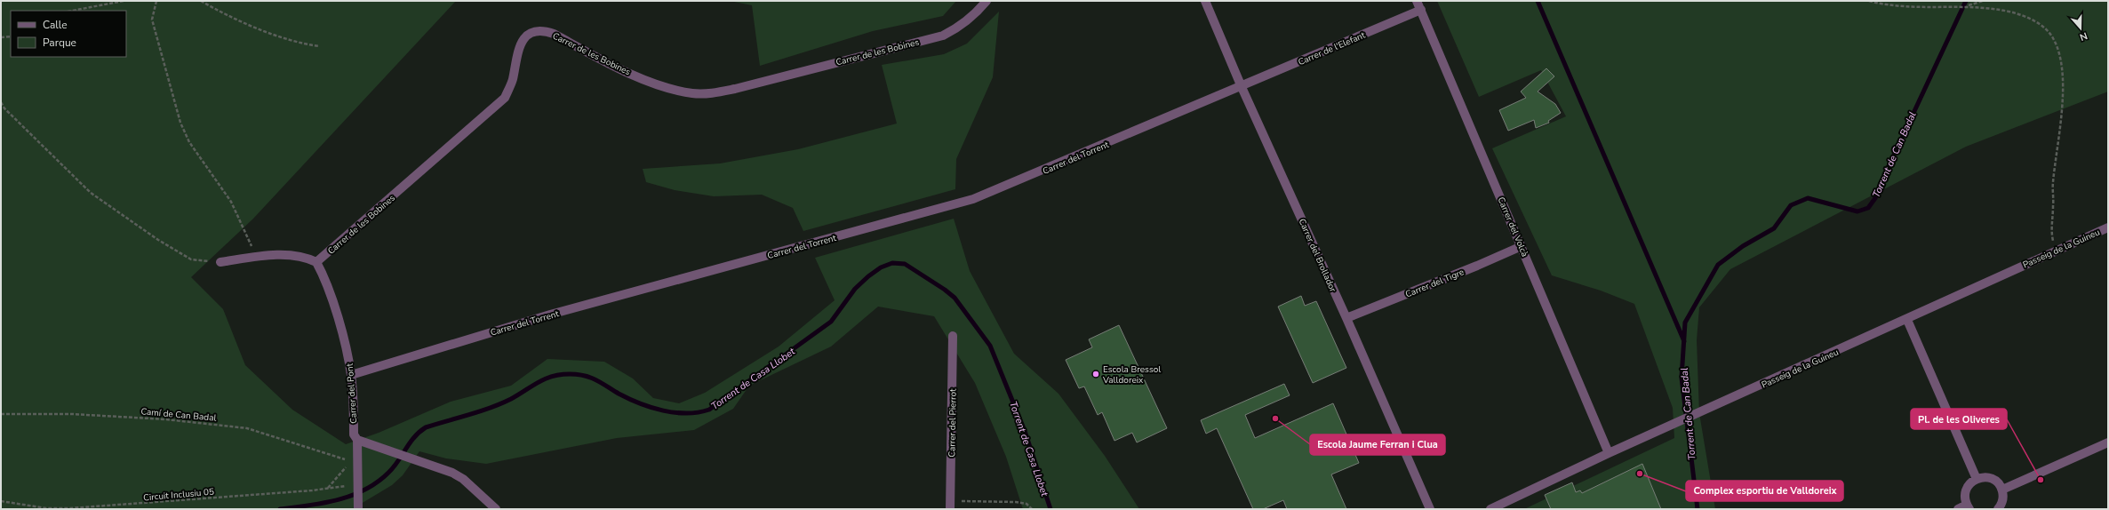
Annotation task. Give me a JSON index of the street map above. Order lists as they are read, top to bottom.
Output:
{
  "streets": {
    "street": [
      "Carrer de l'Elefant",
      "Carrer de les Bobines",
      "Carrer del Torrent",
      "Carrer del Volcà",
      "Passeig de la Guineu",
      "Carrer del Brollador",
      "Carrer del Tigre",
      "Carrer del Pont",
      "Carrer del Pierrot"
    ],
    "path": ["Camí de Can Badal", "Circuit Inclusiu 05"]
  },
  "crossings": [
    ["Carrer de l'Elefant", "Carrer del Torrent"],
    ["Carrer de l'Elefant", "Carrer del Volcà"],
    ["Carrer de l'Elefant", "Carrer del Brollador"],
    ["Carrer de les Bobines", "Carrer del Pont"],
    ["Carrer del Torrent", "Carrer del Brollador"],
    ["Carrer del Torrent", "Carrer del Pont"],
    ["Carrer del Volcà", "Passeig de la Guineu"],
    ["Carrer del Volcà", "Carrer del Tigre"],
    ["Carrer del Brollador", "Carrer del Tigre"],
    ["Carrer del Pont", "Circuit Inclusiu 05"]
  ],
  "water": ["Torrent de Can Badal", "Torrent de Casa Llobet"],
  "places": [
    "Escola Bressol Valldoreix",
    "Escola Jaume Ferran i Clua",
    "Complex esportiu de Valldoreix",
    "Pl. de les Oliveres"
  ],
  "legend": ["Calle", "Parque"],
  "north": "bottom"
}
